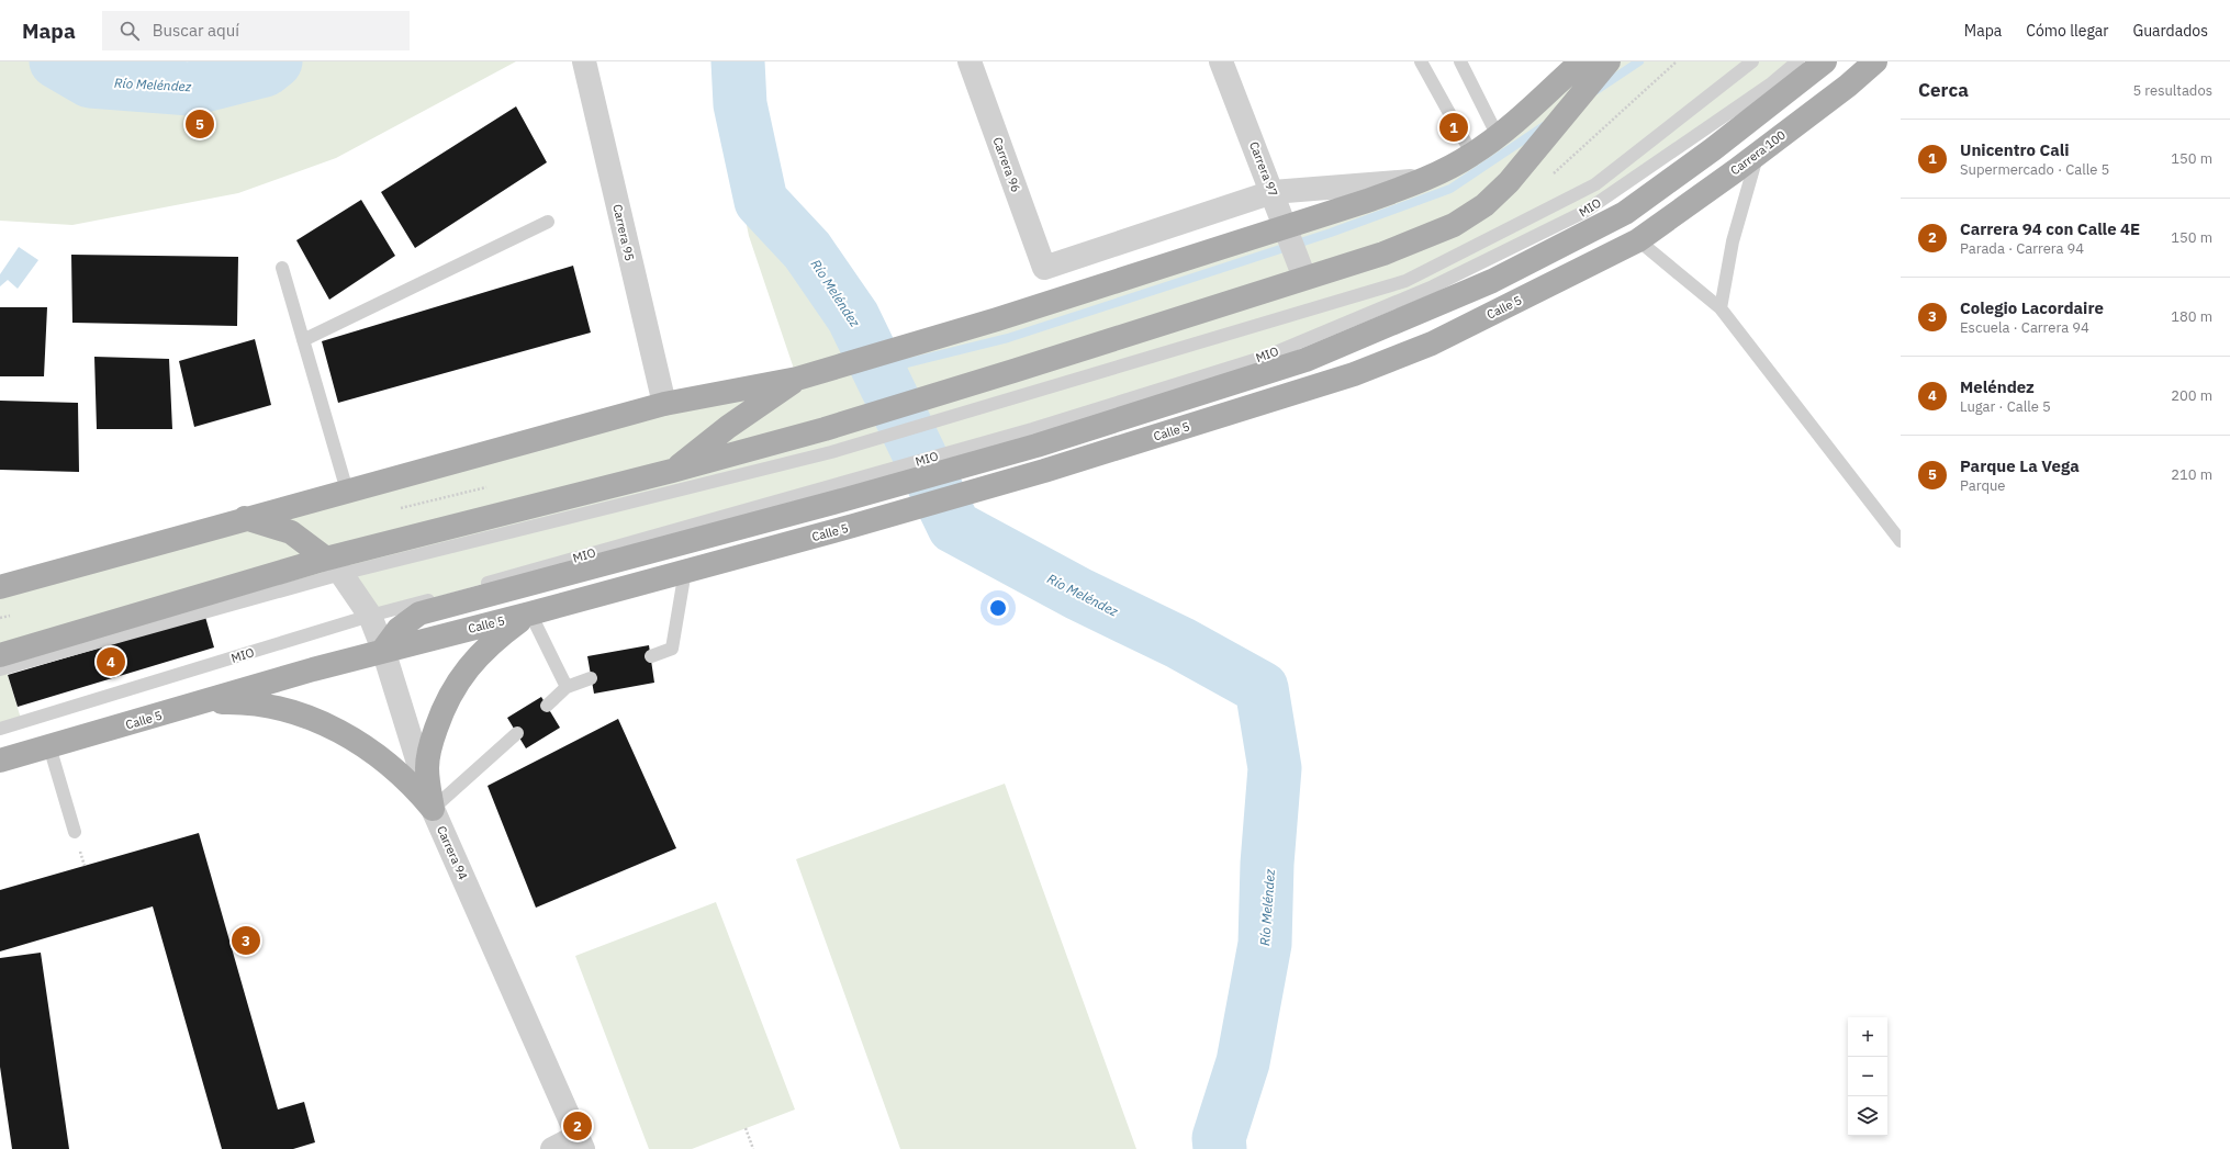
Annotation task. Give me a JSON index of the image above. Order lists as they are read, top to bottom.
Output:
{
  "streets": {
    "main road": ["Carrera 100", "Calle 5"],
    "street": [
      "Carrera 96",
      "Carrera 97",
      "Carrera 95",
      "Carrera 94"
    ],
    "lane": ["MIO"]
  },
  "crossings": [
    ["Carrera 100", "Calle 5"],
    ["Carrera 96", "Carrera 97"],
    ["MIO", "Carrera 94"],
    ["Calle 5", "Carrera 94"]
  ],
  "water": ["Río Meléndez"],
  "page": {
    "header": "Mapa",
    "search": "Buscar aquí",
    "nav": ["Mapa", "Cómo llegar", "Guardados"],
    "heading": ["Cerca", "5 resultados"],
    "pins": [
      "5",
      "1",
      "4",
      "3",
      "2"
    ],
    "list": [
      {
        "mark": "1",
        "name": "Unicentro Cali",
        "note": "Supermercado · Calle 5",
        "value": "150 m"
      },
      {
        "mark": "2",
        "name": "Carrera 94 con Calle 4E",
        "note": "Parada · Carrera 94",
        "value": "150 m"
      },
      {
        "mark": "3",
        "name": "Colegio Lacordaire",
        "note": "Escuela · Carrera 94",
        "value": "180 m"
      },
      {
        "mark": "4",
        "name": "Meléndez",
        "note": "Lugar · Calle 5",
        "value": "200 m"
      },
      {
        "mark": "5",
        "name": "Parque La Vega",
        "note": "Parque",
        "value": "210 m"
      }
    ],
    "map_buttons": ["+", "−"]
  }
}
